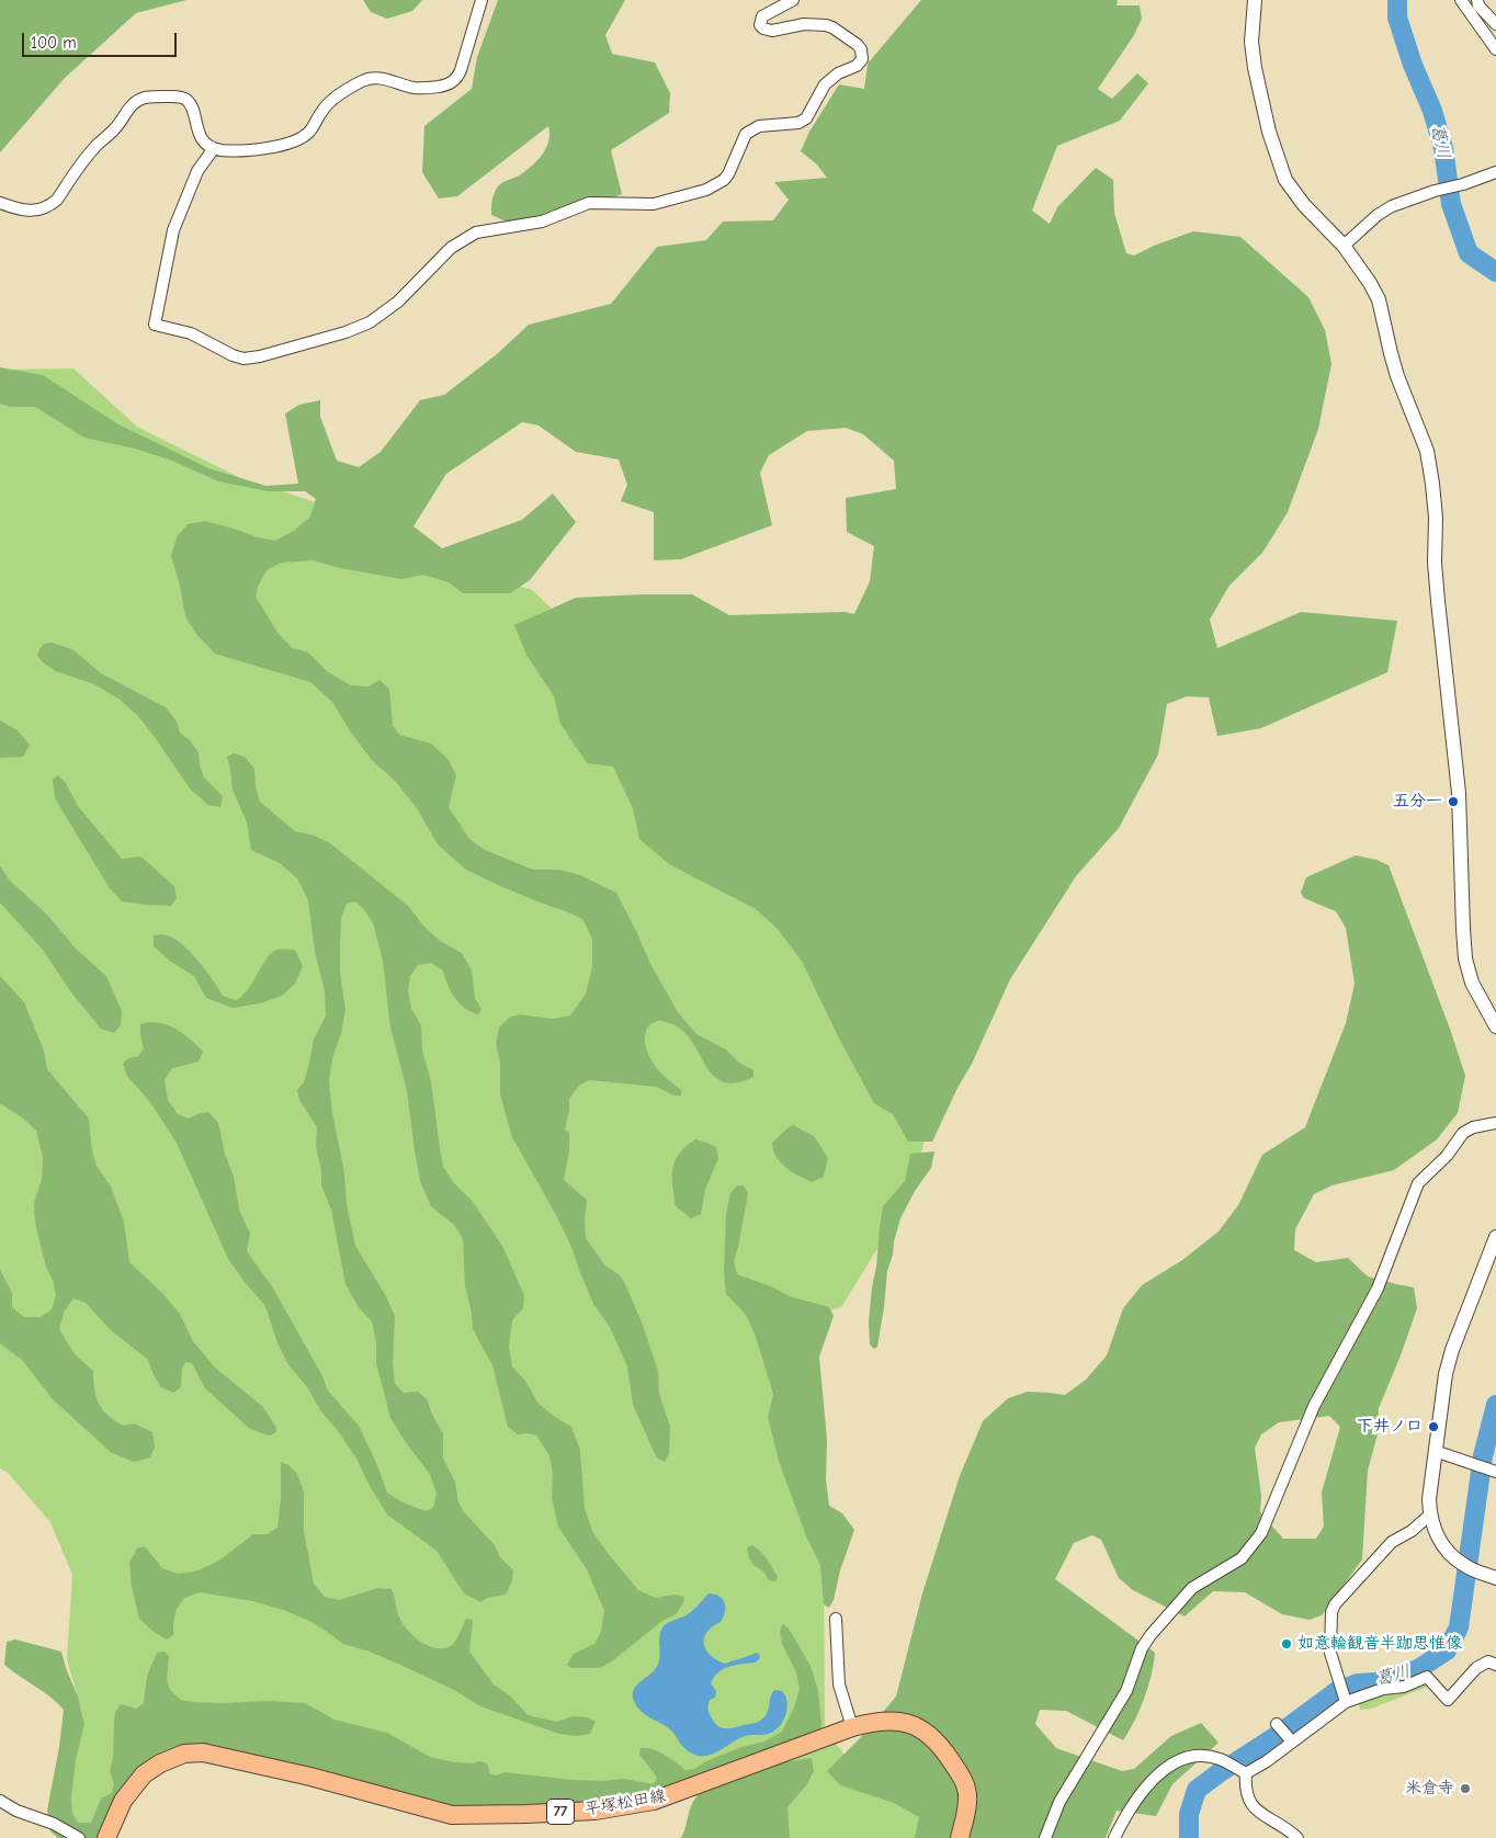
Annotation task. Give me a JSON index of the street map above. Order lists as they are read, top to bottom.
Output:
{
  "streets": {
    "main road": ["平塚松田線", "77"]
  },
  "water": ["葛川"],
  "places": [
    "五分一",
    "下井ノ口",
    "如意輪観音半跏思惟像",
    "米倉寺"
  ],
  "scale_bar": "100 m"
}
